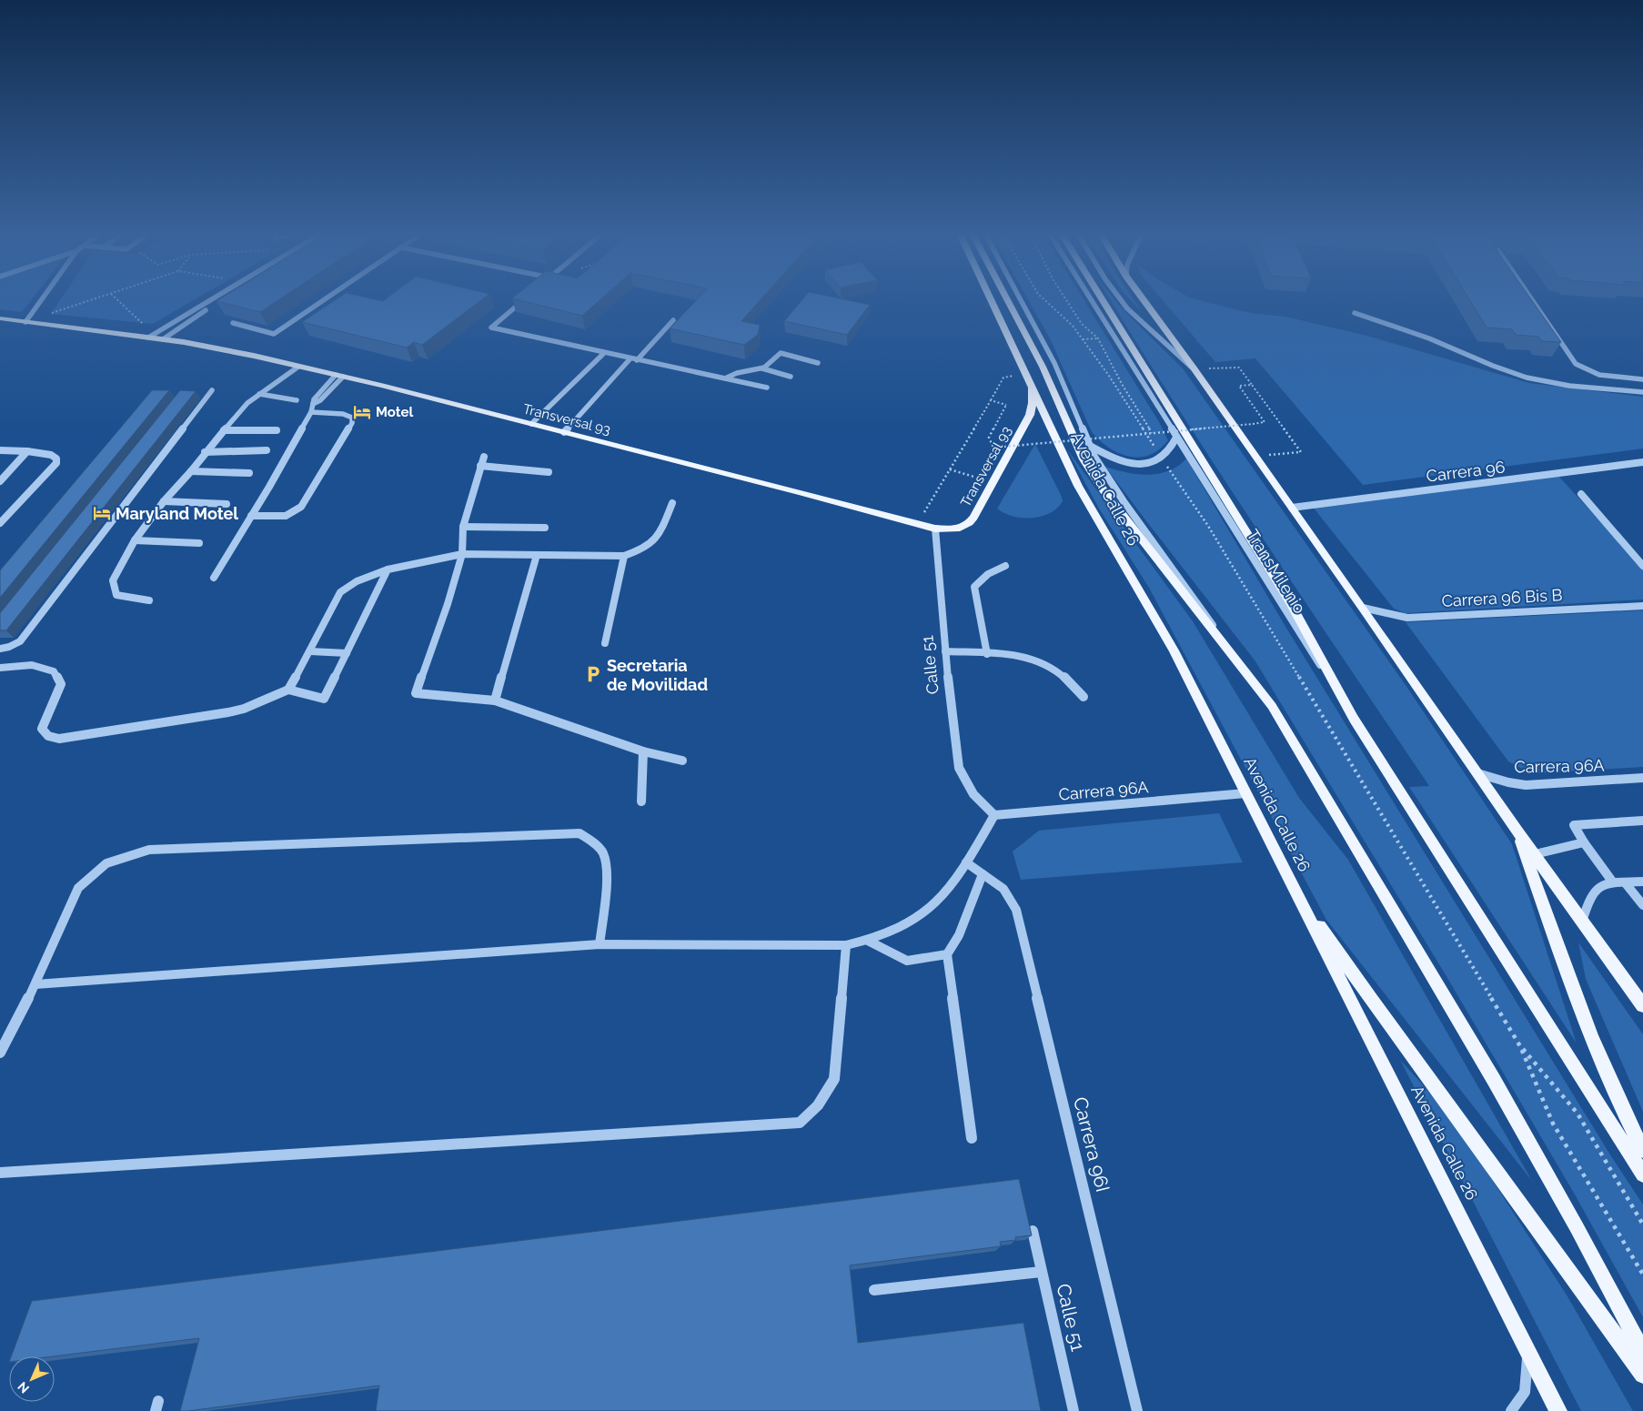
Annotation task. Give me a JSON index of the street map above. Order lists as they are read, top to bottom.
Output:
{
  "streets": {
    "main road": ["Transversal 93", "Avenida Calle 26"],
    "street": [
      "Carrera 96",
      "TransMilenio",
      "Carrera 96 Bis B",
      "Calle 51",
      "Carrera 96A",
      "Carrera 96I"
    ]
  },
  "crossings": [
    ["Transversal 93", "Avenida Calle 26"],
    ["Transversal 93", "Calle 51"],
    ["Avenida Calle 26", "Carrera 96A"],
    ["Calle 51", "Carrera 96A"]
  ],
  "places": {
    "hotel": ["Motel", "Maryland Motel"],
    "parking": ["Secretaria de Movilidad"]
  },
  "north": "bottom left"
}
